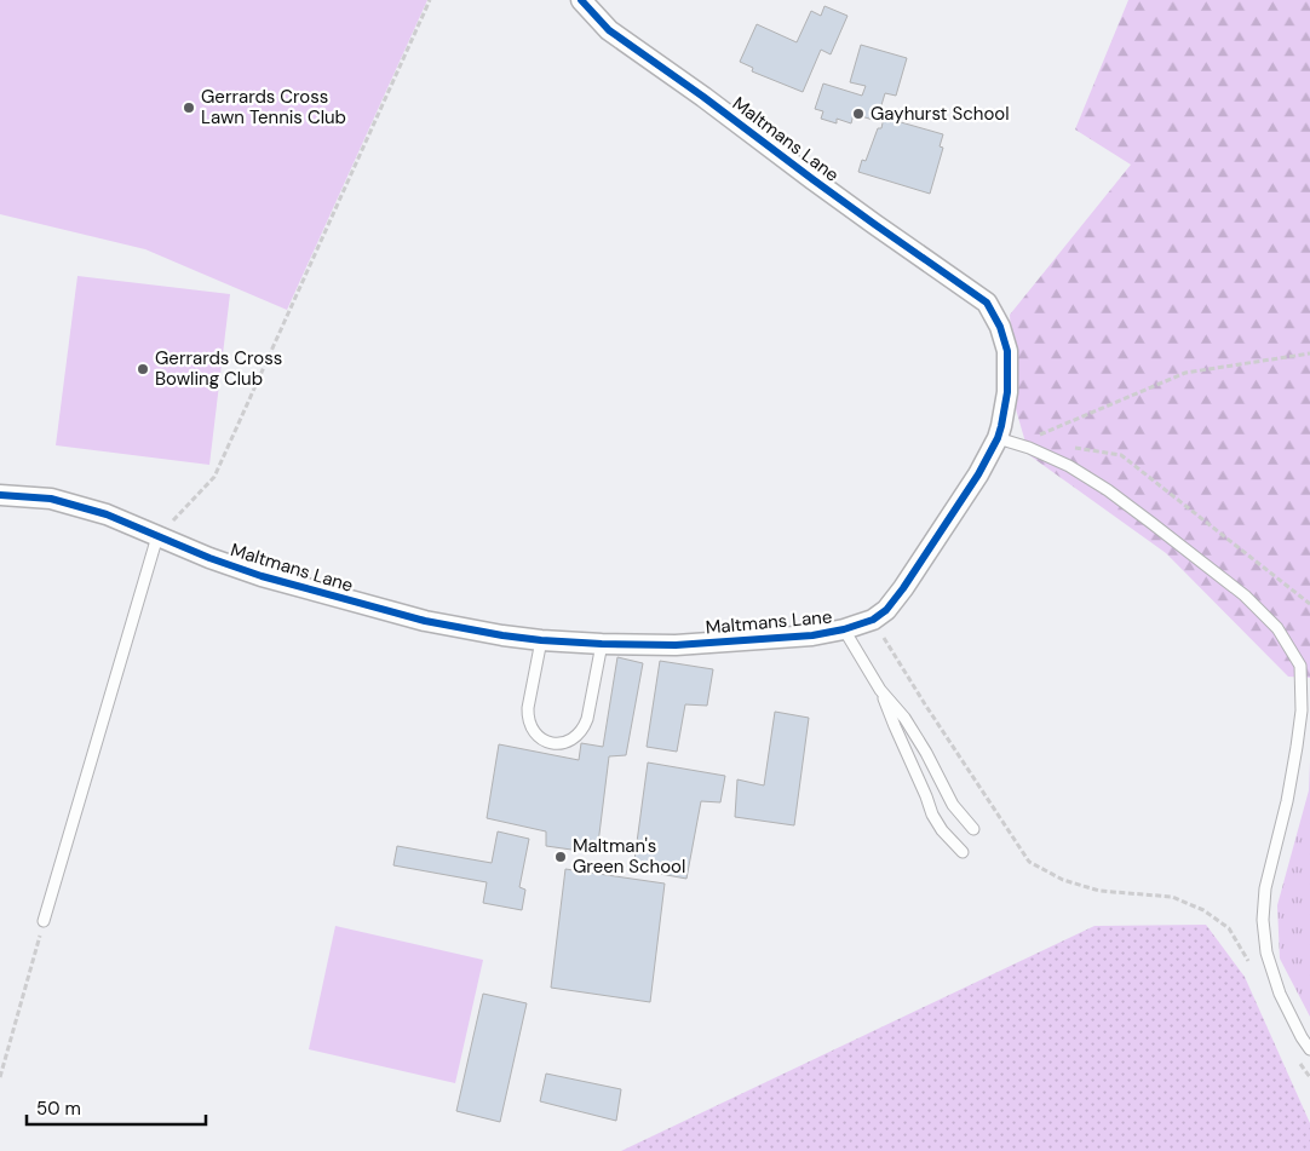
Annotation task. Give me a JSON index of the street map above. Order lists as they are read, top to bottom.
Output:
{
  "streets": {
    "street": ["Maltmans Lane"]
  },
  "places": [
    "Gerrards Cross Lawn Tennis Club",
    "Gayhurst School",
    "Gerrards Cross Bowling Club",
    "Maltman's Green School"
  ],
  "scale_bar": "50 m"
}
